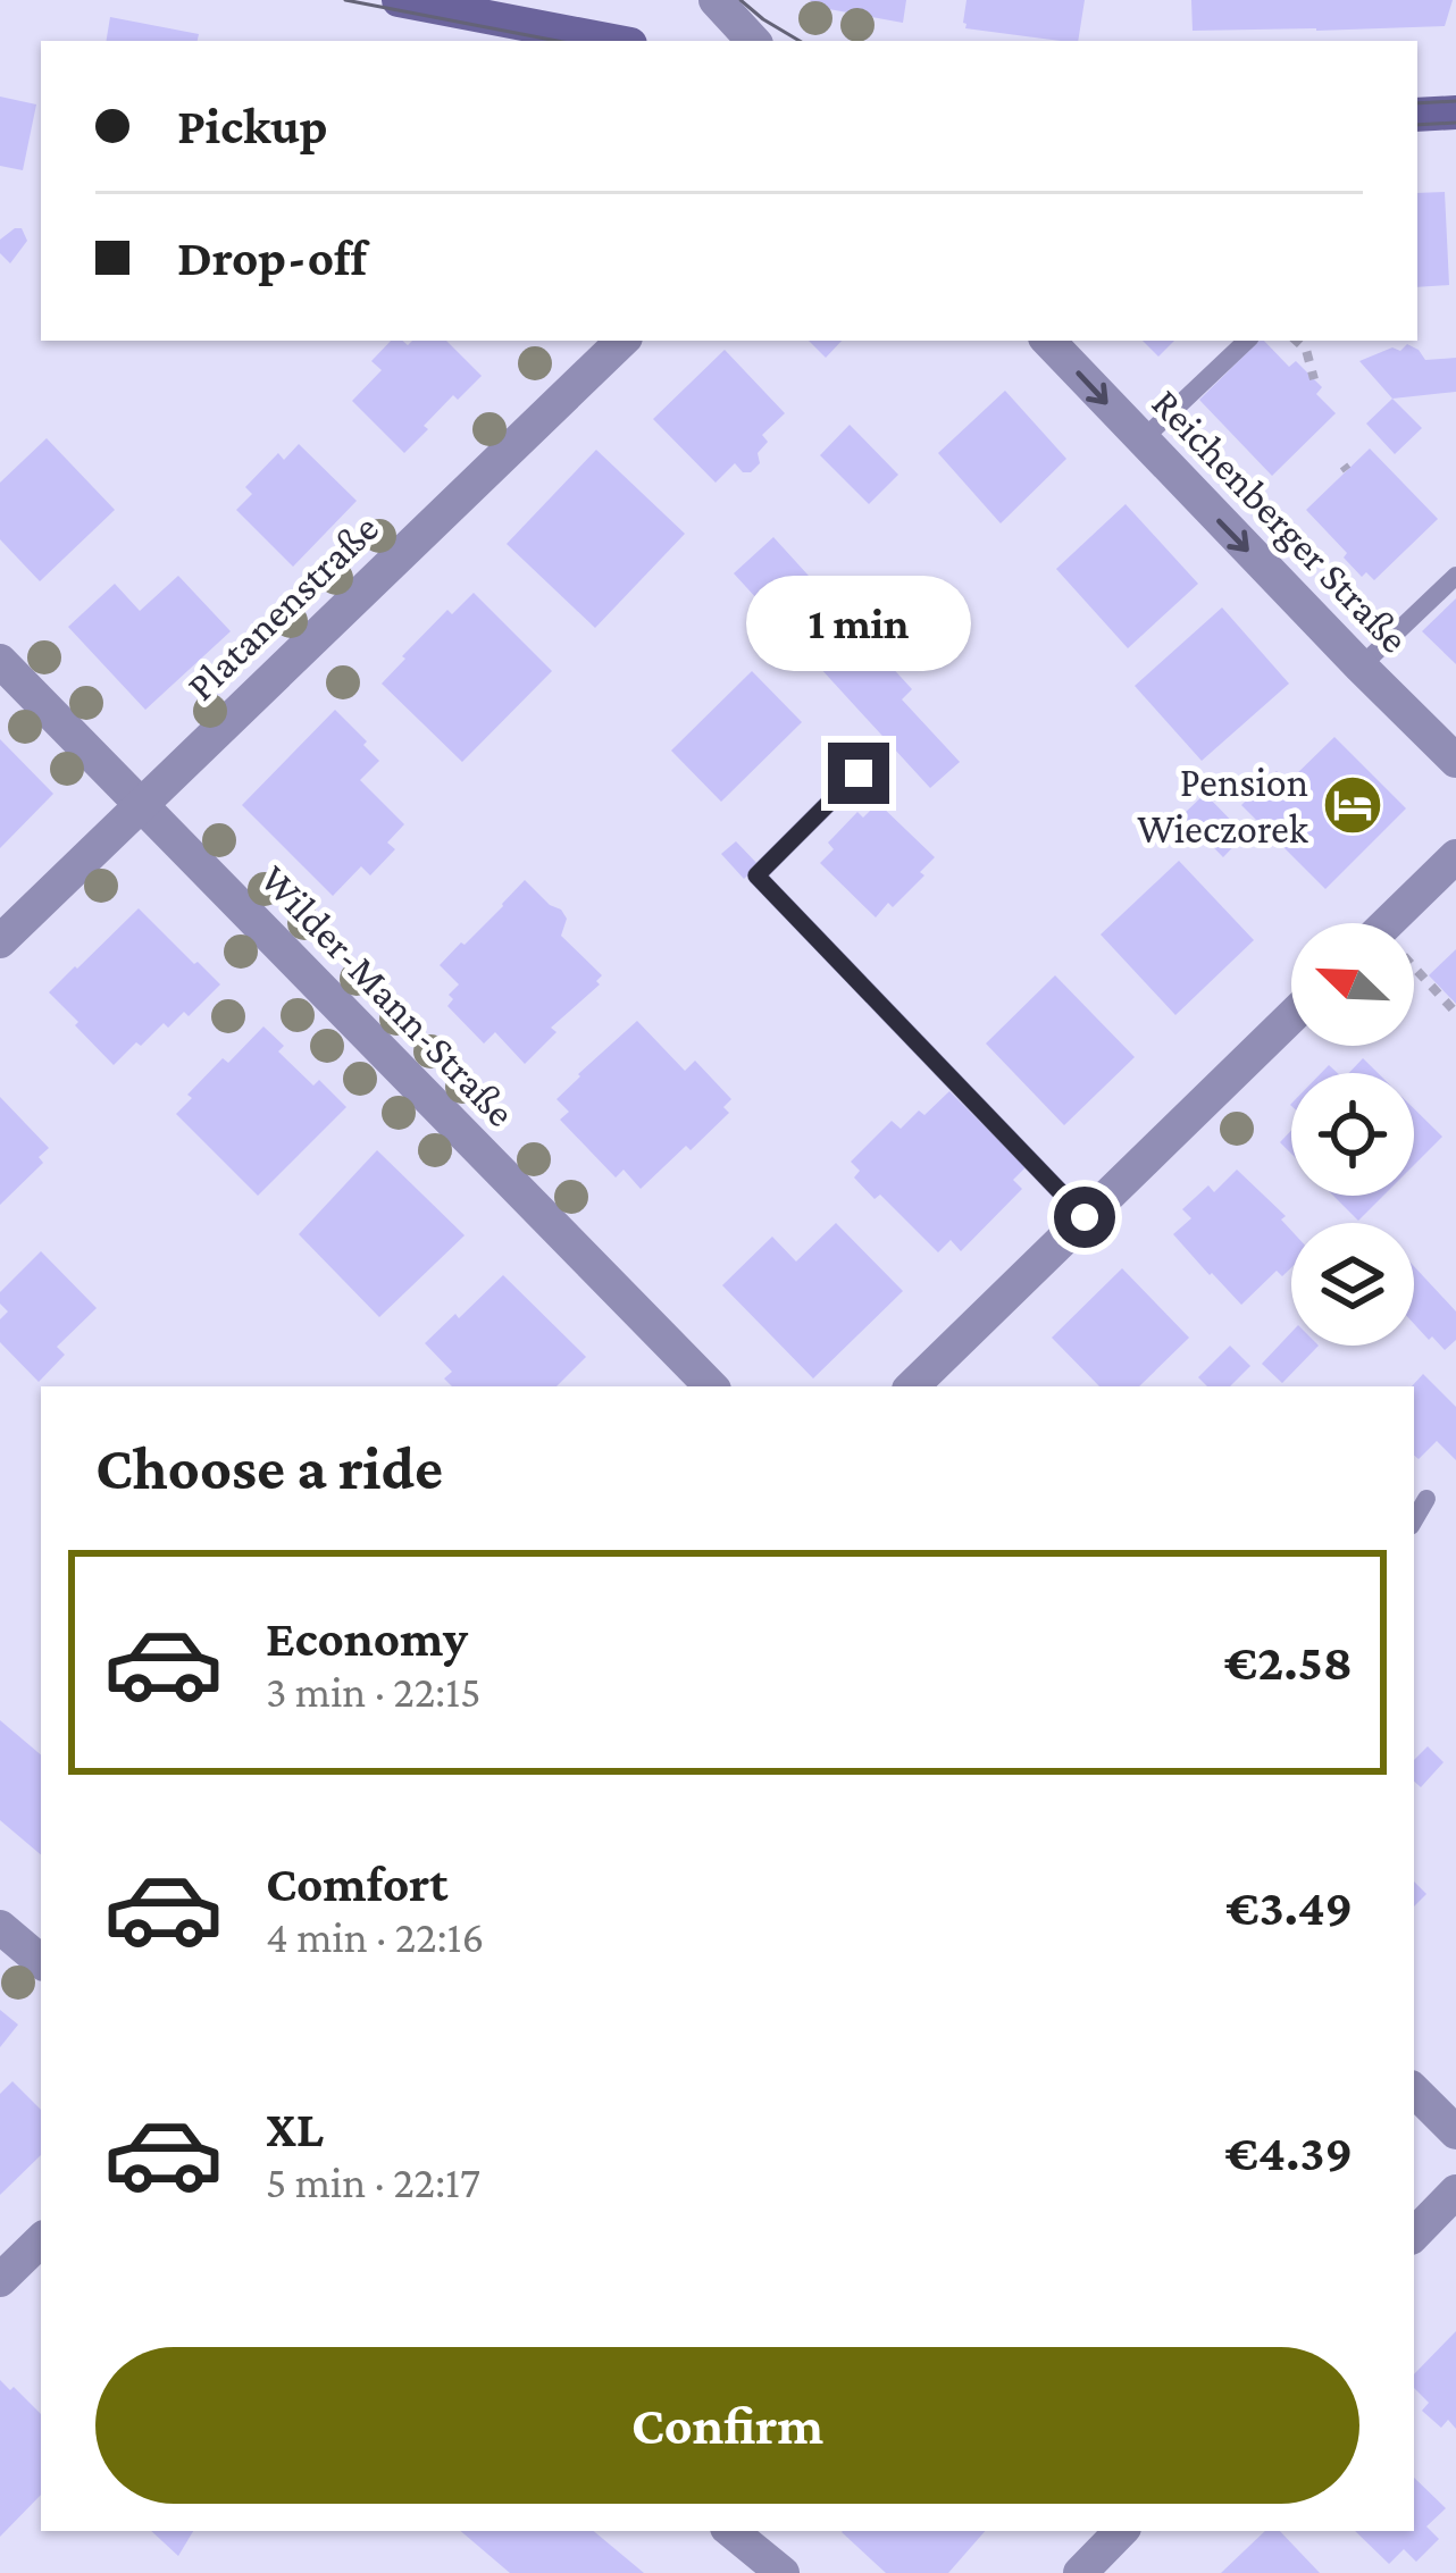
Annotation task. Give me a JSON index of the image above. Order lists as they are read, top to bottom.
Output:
{
  "streets": {
    "street": ["Reichenberger Straße", "Platanenstraße", "Wilder-Mann-Straße"]
  },
  "crossings": [
    ["Platanenstraße", "Wilder-Mann-Straße"]
  ],
  "one_way": ["Reichenberger Straße"],
  "places": {
    "hotel": ["Pension Wieczorek"]
  },
  "north": "top left",
  "page": {
    "banner": ["Pickup", "Drop-off"],
    "bubble": "1 min",
    "heading": "Choose a ride",
    "list": [
      {
        "name": "Economy",
        "note": "3 min · 22:15",
        "value": "€2.58"
      },
      {
        "name": "Comfort",
        "note": "4 min · 22:16",
        "value": "€3.49"
      },
      {
        "name": "XL",
        "note": "5 min · 22:17",
        "value": "€4.39"
      }
    ],
    "buttons": "Confirm"
  }
}
